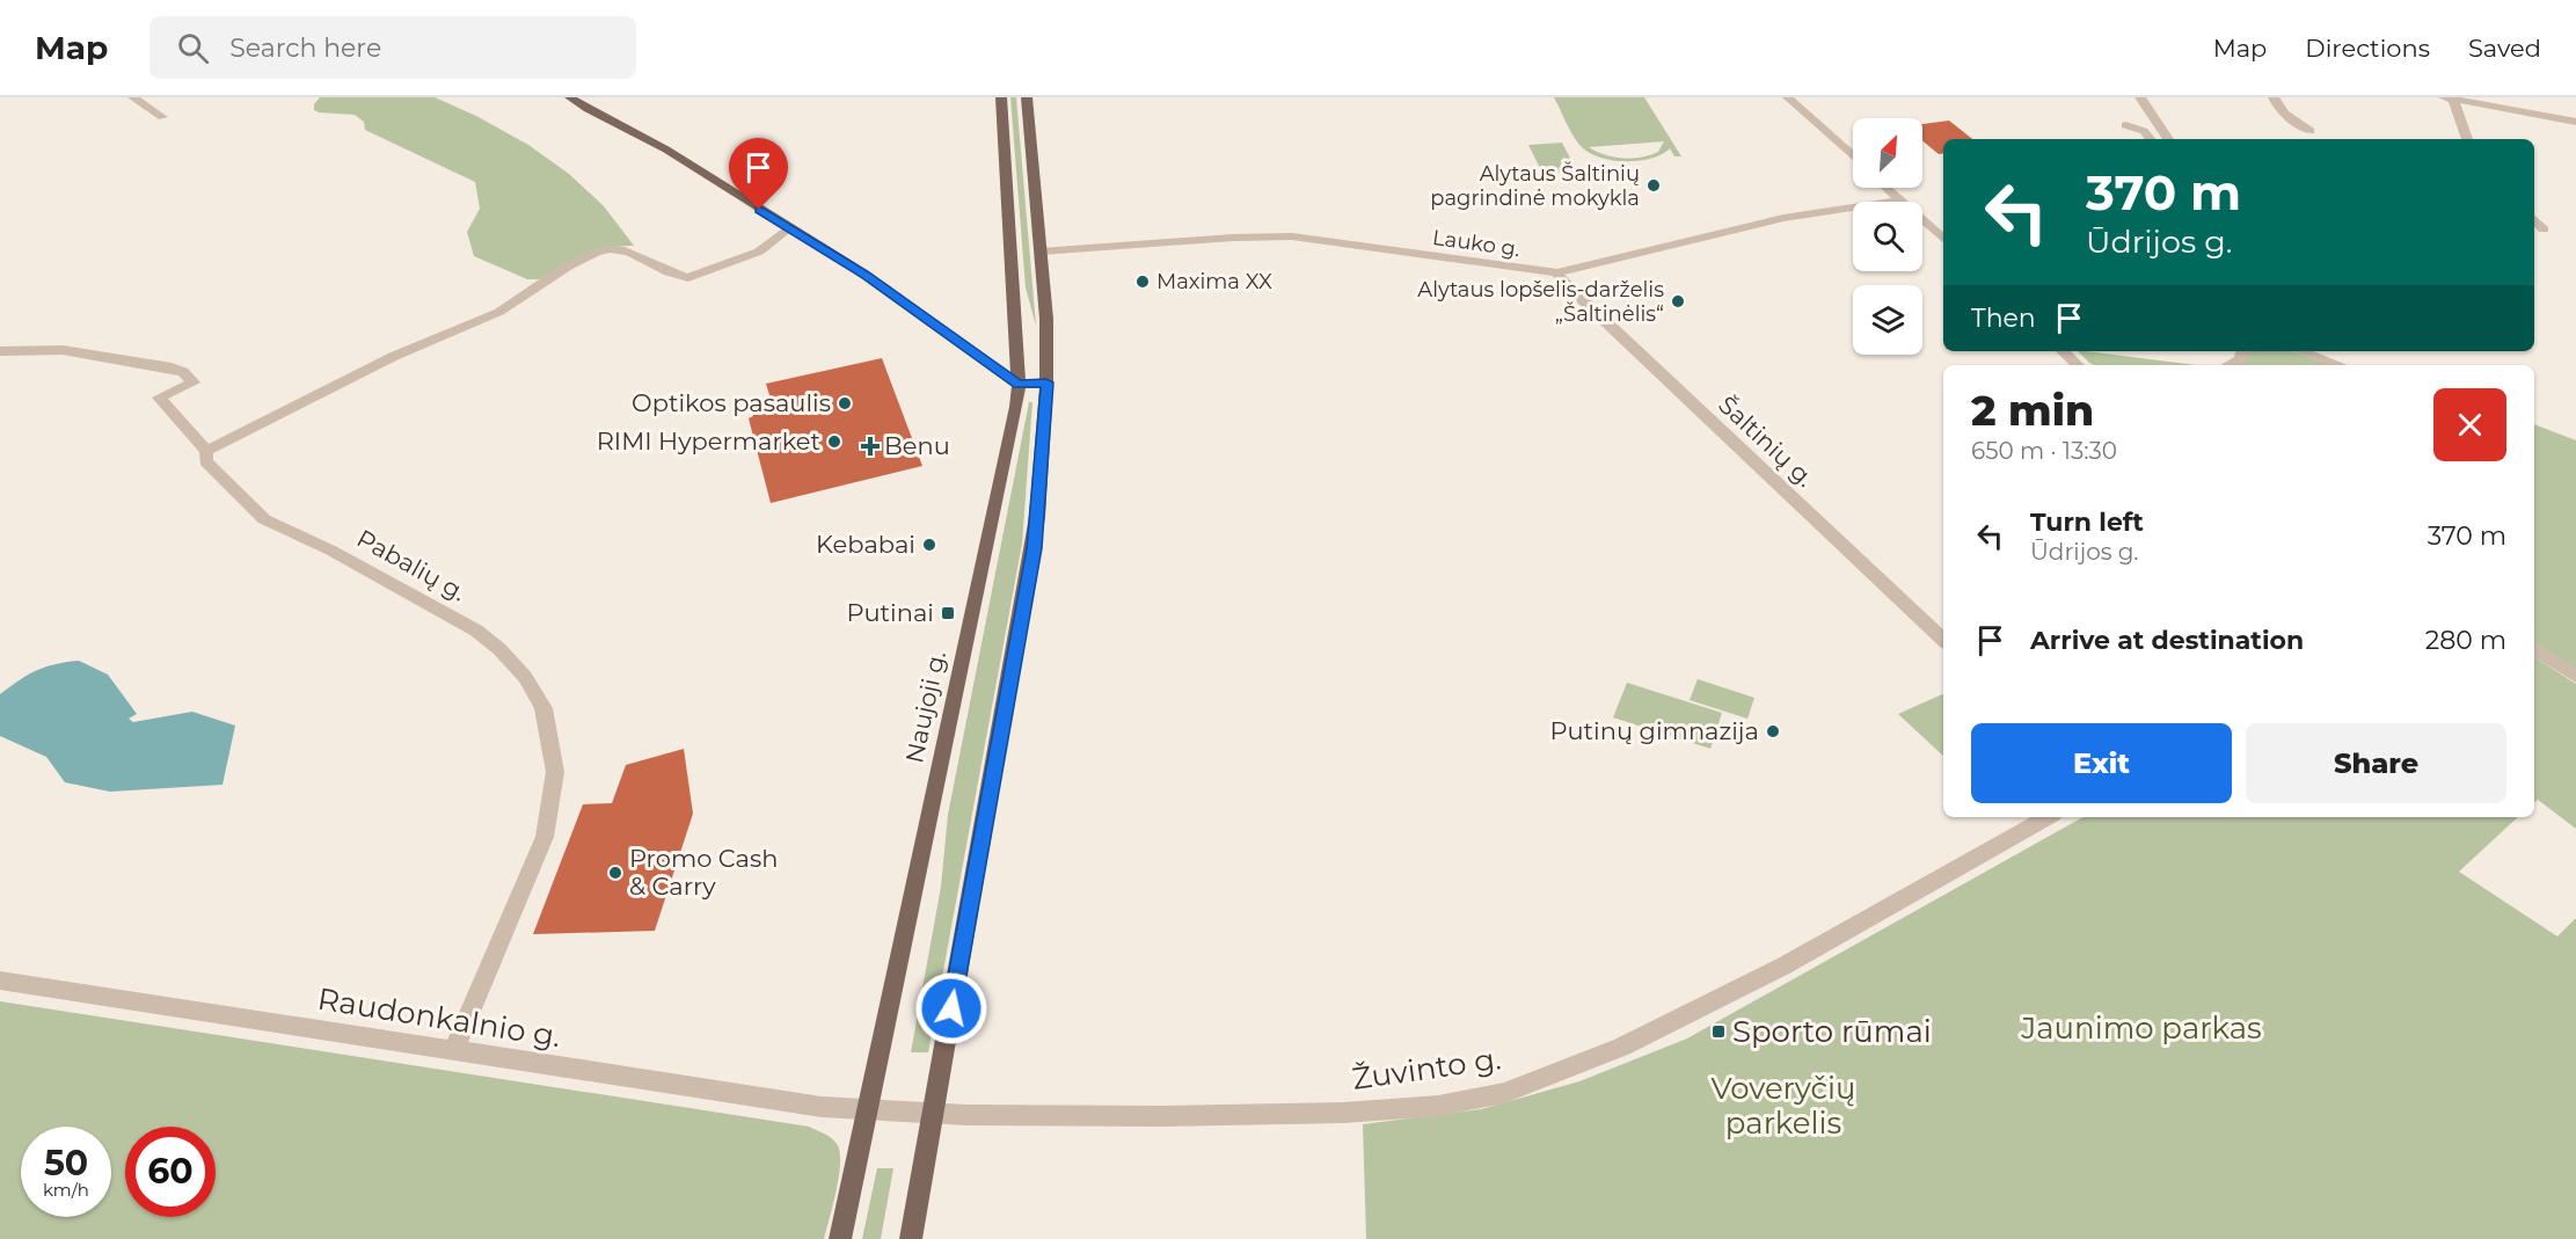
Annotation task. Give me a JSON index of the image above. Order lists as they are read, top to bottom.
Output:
{
  "streets": {
    "main road": ["Naujoji g."],
    "street": [
      "Lauko g.",
      "Šaltinių g.",
      "Pabalių g.",
      "Raudonkalnio g.",
      "Žuvinto g."
    ]
  },
  "crossings": [
    ["Lauko g.", "Šaltinių g."],
    ["Pabalių g.", "Raudonkalnio g."],
    ["Naujoji g.", "Raudonkalnio g."],
    ["Naujoji g.", "Žuvinto g."],
    ["Raudonkalnio g.", "Žuvinto g."]
  ],
  "parks": ["Jaunimo parkas", "Voveryčių parkelis"],
  "places": {
    "other": [
      "Alytaus Šaltinių pagrindinė mokykla",
      "Maxima XX",
      "Alytaus lopšelis-darželis „Šaltinėlis“",
      "Optikos pasaulis",
      "RIMI Hypermarket",
      "Kebabai",
      "Putinų gimnazija",
      "Promo Cash & Carry"
    ],
    "health": ["Benu"],
    "transit": ["Putinai", "Sporto rūmai"]
  },
  "north": "top right",
  "page": {
    "header": "Map",
    "search": "Search here",
    "nav": ["Map", "Directions", "Saved"],
    "turn": ["370 m", "Ūdrijos g."],
    "then": "Then",
    "heading": ["2 min", "650 m · 13:30"],
    "list": [
      {
        "name": "Turn left",
        "note": "Ūdrijos g.",
        "value": "370 m"
      },
      {
        "name": "Arrive at destination",
        "value": "280 m"
      }
    ],
    "buttons": ["Exit", "Share"],
    "speed": "50 km/h",
    "limit": "60"
  }
}
